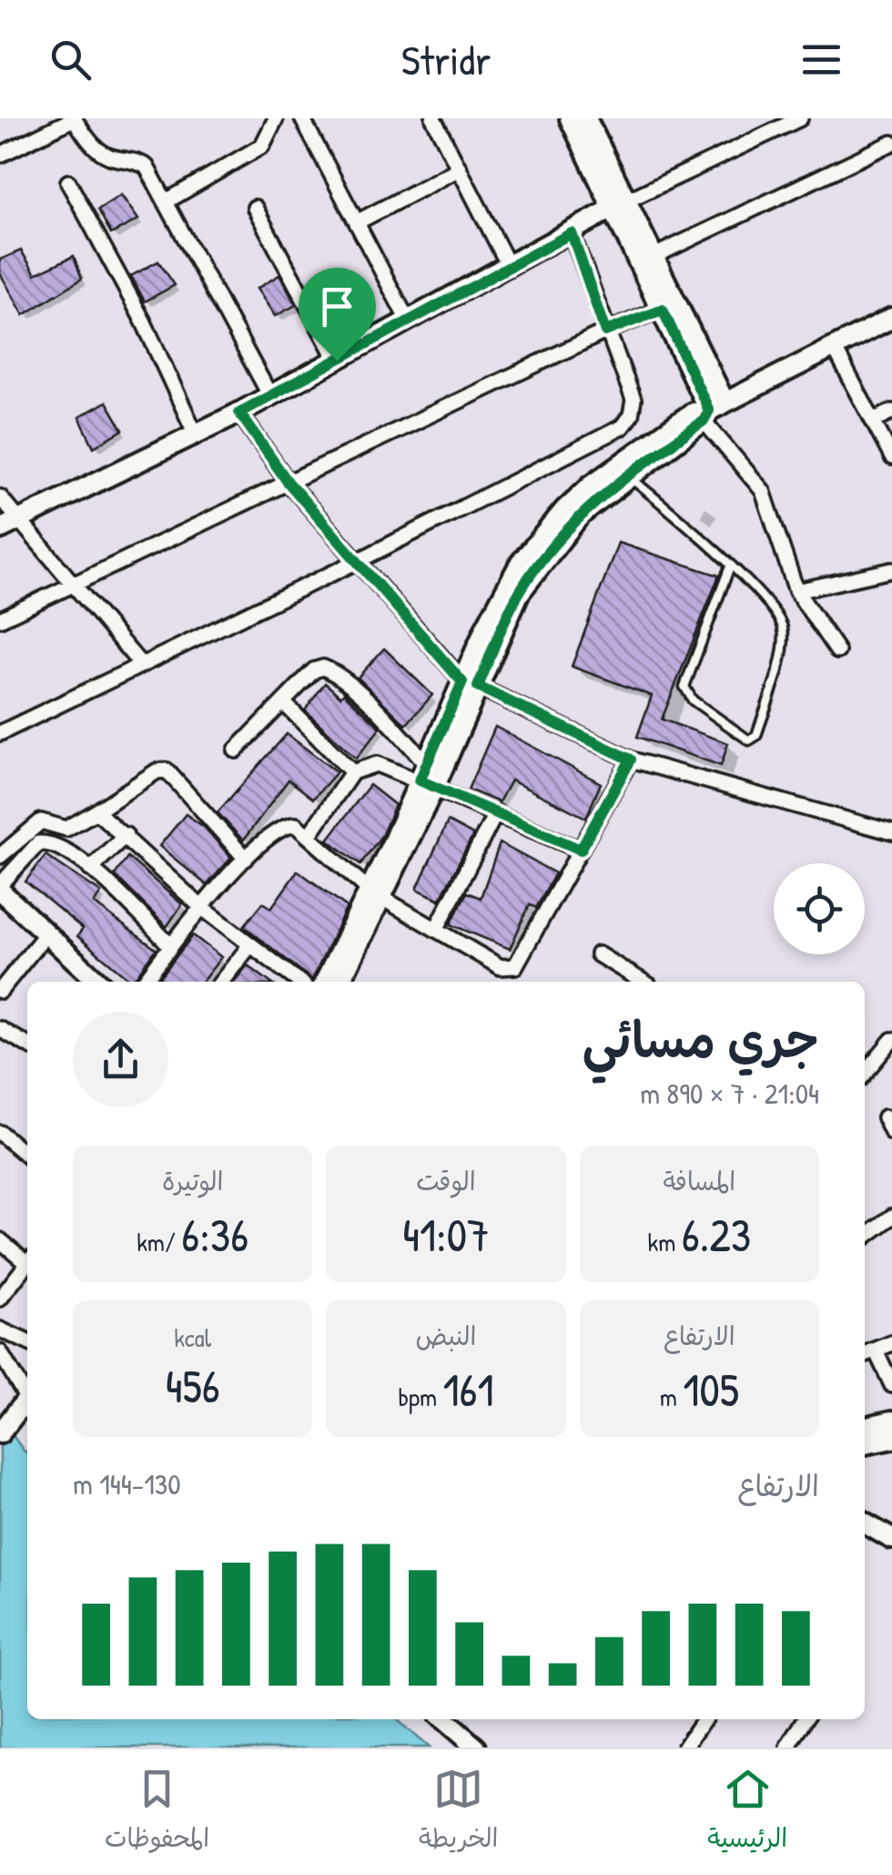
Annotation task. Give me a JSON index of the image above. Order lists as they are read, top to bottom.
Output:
{
  "page": {
    "header": "Stridr",
    "heading": ["جري مسائي", "21:04 · 7 × 890 m"],
    "stats": [
      ["المسافة", "6.23 km"],
      ["الوقت", "41:07"],
      ["الوتيرة", "6:36 /km"],
      ["الارتفاع", "105 m"],
      ["النبض", "161 bpm"],
      ["kcal", "456"]
    ],
    "chart": ["الارتفاع", "130–144 m"],
    "tabs": ["الرئيسية", "الخريطة", "المحفوظات"]
  }
}
